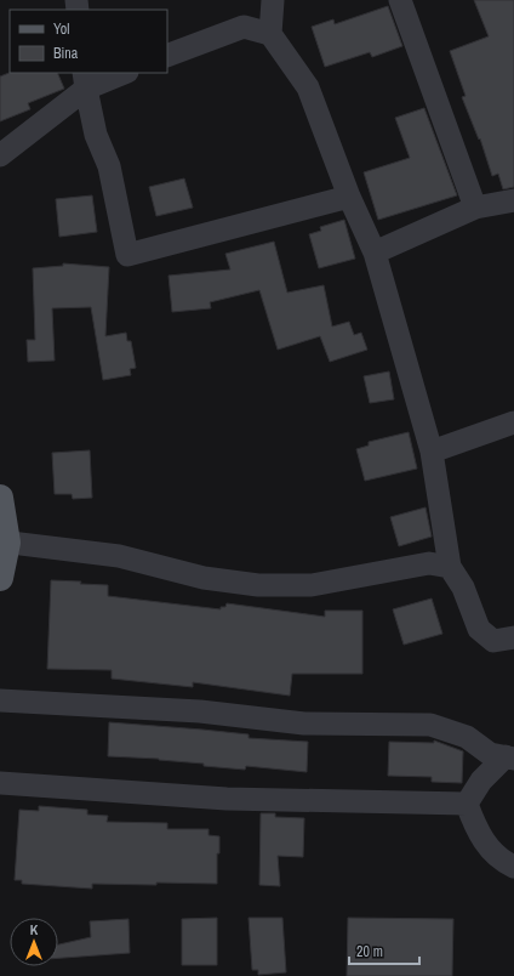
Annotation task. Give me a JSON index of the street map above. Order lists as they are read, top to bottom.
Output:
{
  "legend": ["Yol", "Bina"],
  "scale_bar": "20 m",
  "north": "top"
}
